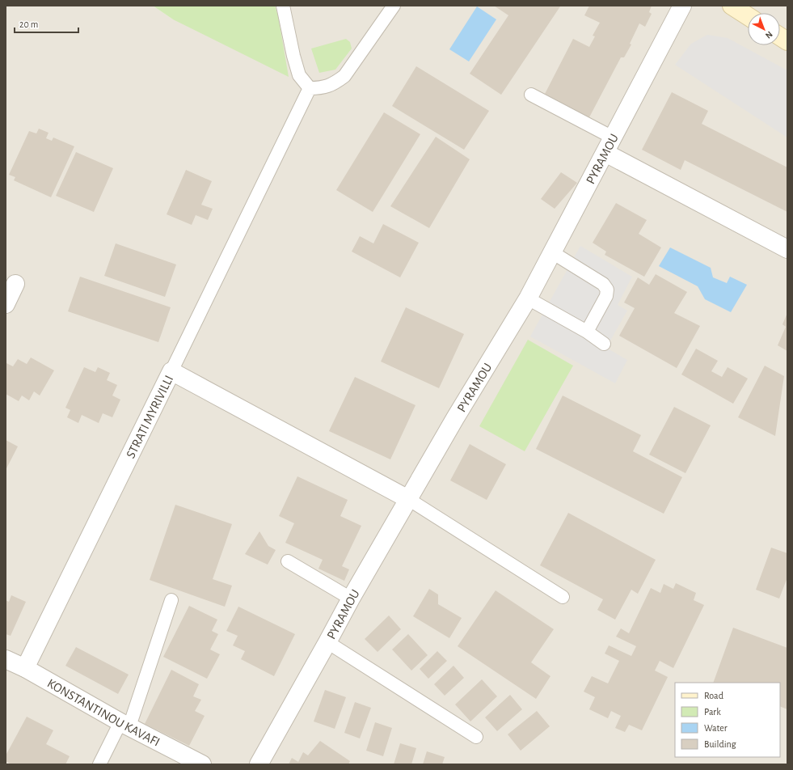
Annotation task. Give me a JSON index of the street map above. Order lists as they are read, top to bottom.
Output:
{
  "streets": {
    "street": ["PYRAMOU", "STRATI MYRIVILLI", "KONSTANTINOU KAVAFI"]
  },
  "crossings": [
    ["PYRAMOU", "STRATI MYRIVILLI"],
    ["STRATI MYRIVILLI", "KONSTANTINOU KAVAFI"]
  ],
  "legend": [
    "Road",
    "Park",
    "Water",
    "Building"
  ],
  "scale_bar": "20 m",
  "north": "bottom right"
}
